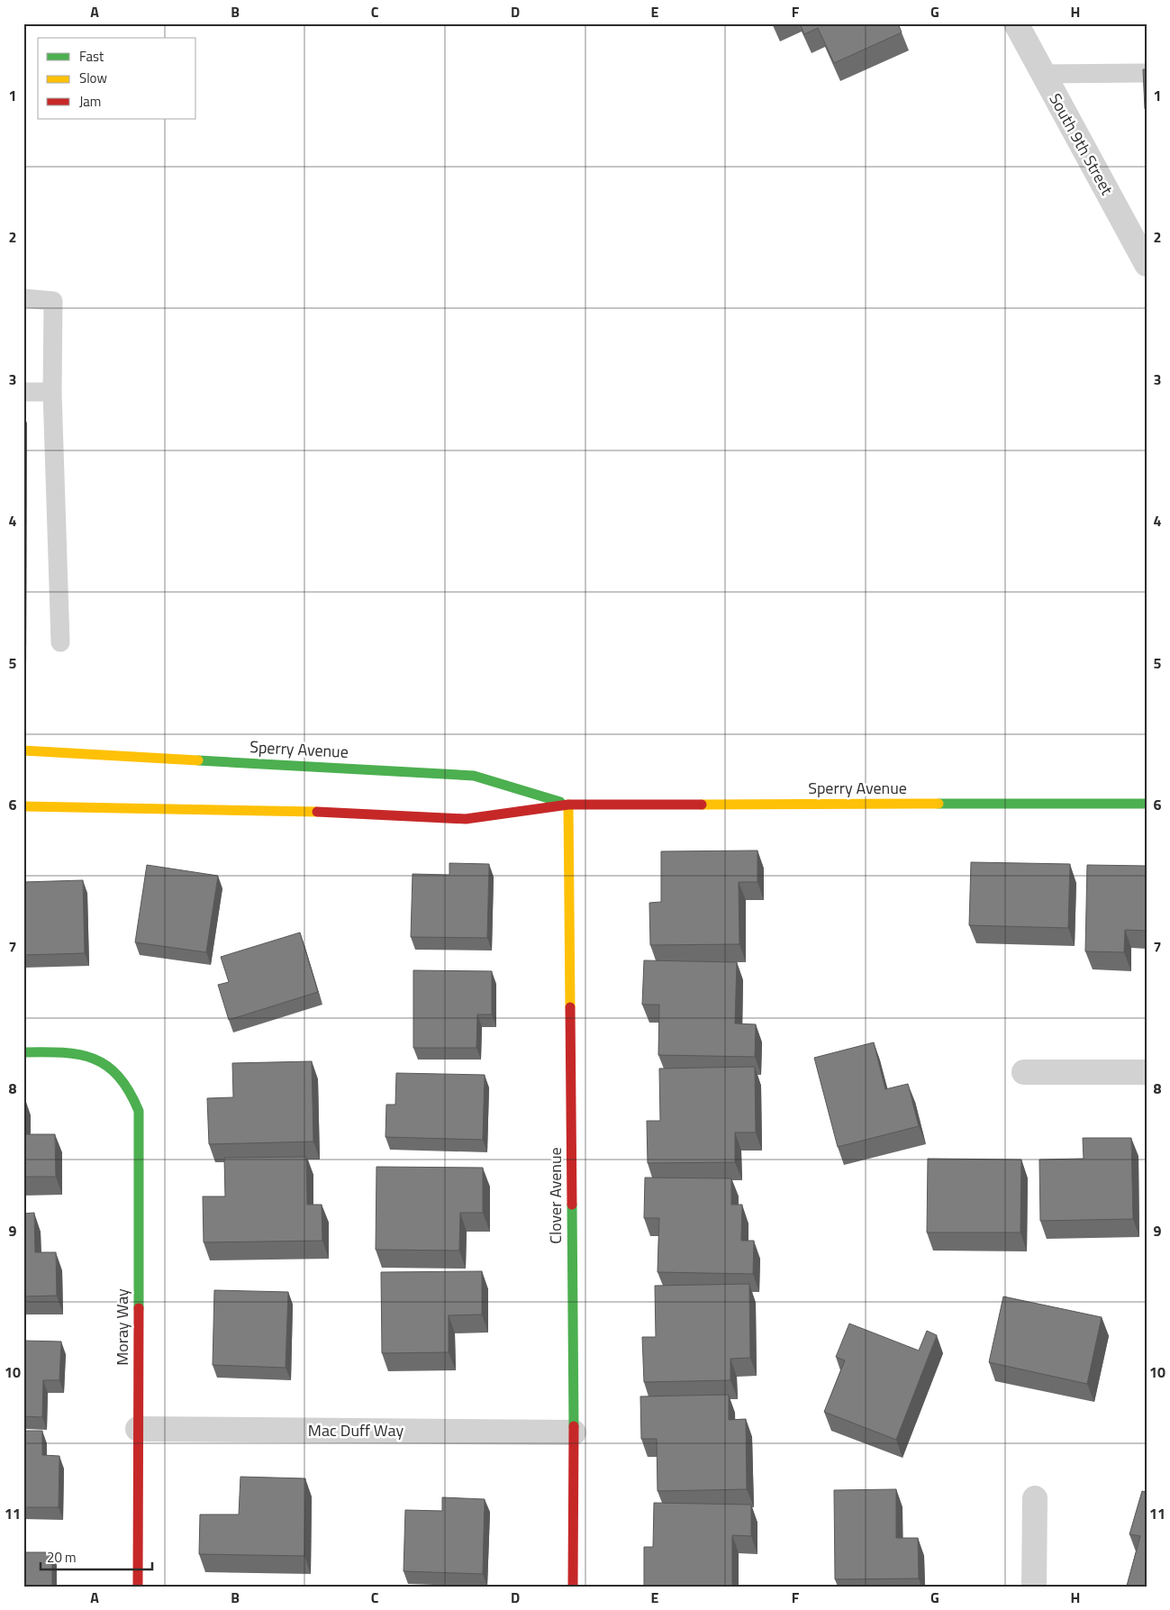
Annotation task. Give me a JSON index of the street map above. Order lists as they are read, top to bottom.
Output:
{
  "streets": {
    "main road": ["Sperry Avenue", "Clover Avenue", "Moray Way"],
    "street": ["South 9th Street", "Mac Duff Way"]
  },
  "crossings": [
    ["Sperry Avenue", "Clover Avenue"],
    ["Clover Avenue", "Mac Duff Way"],
    ["Moray Way", "Mac Duff Way"]
  ],
  "legend": ["Fast", "Slow", "Jam"],
  "scale_bar": "20 m",
  "grid": {
    "columns": [
      "A",
      "B",
      "C",
      "D",
      "E",
      "F",
      "G",
      "H"
    ],
    "rows": [
      "1",
      "2",
      "3",
      "4",
      "5",
      "6",
      "7",
      "8",
      "9",
      "10",
      "11"
    ]
  }
}
